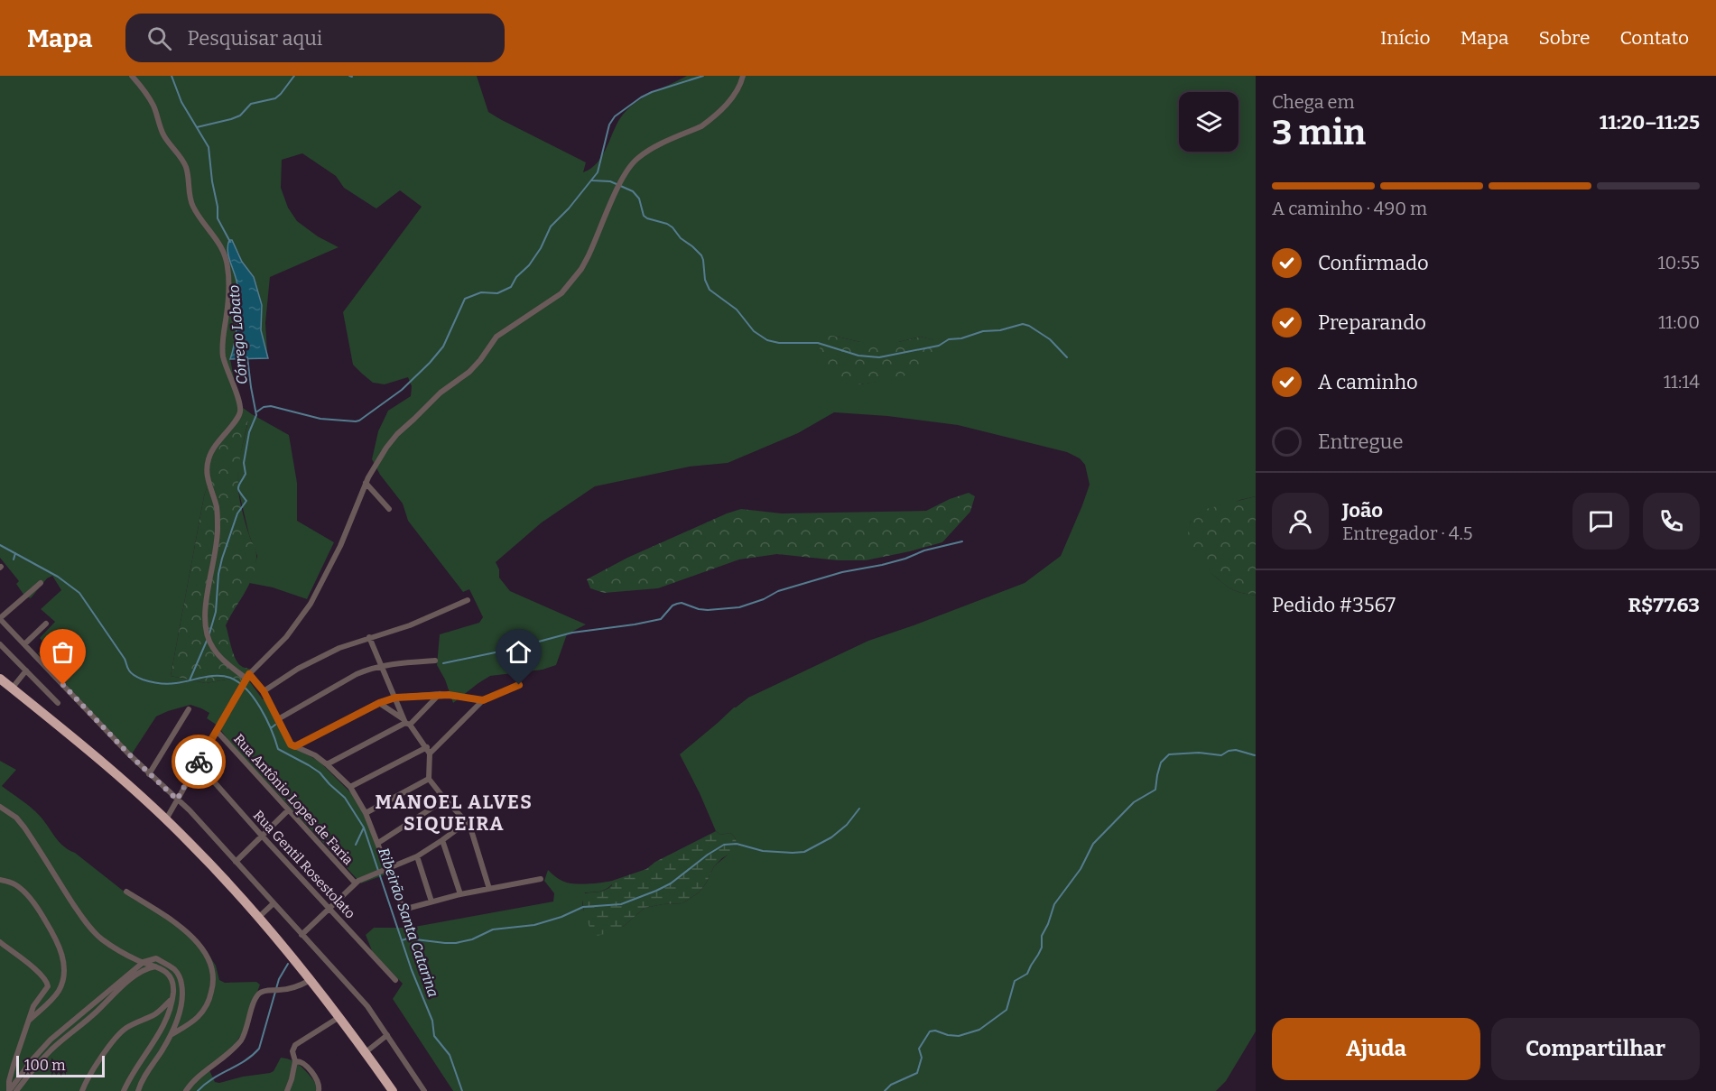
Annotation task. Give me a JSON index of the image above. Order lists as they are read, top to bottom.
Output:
{
  "streets": {
    "street": ["Rua Antônio Lopes de Faria", "Rua Gentil Rosestolato"]
  },
  "districts": ["MANOEL ALVES SIQUEIRA"],
  "water": ["Córrego Lobato", "Ribeirão Santa Catarina"],
  "scale_bar": "100 m",
  "page": {
    "header": "Mapa",
    "search": "Pesquisar aqui",
    "nav": [
      "Início",
      "Mapa",
      "Sobre",
      "Contato"
    ],
    "heading": ["3 min", "Chega em", "11:20–11:25"],
    "panel": [
      "João",
      "Entregador · 4.5",
      "Pedido #3567",
      "R$77.63"
    ],
    "bar": "A caminho · 490 m",
    "list": [
      ["Confirmado", "10:55"],
      ["Preparando", "11:00"],
      ["A caminho", "11:14"],
      "Entregue"
    ],
    "buttons": ["Ajuda", "Compartilhar"],
    "scale": "100 m"
  }
}
